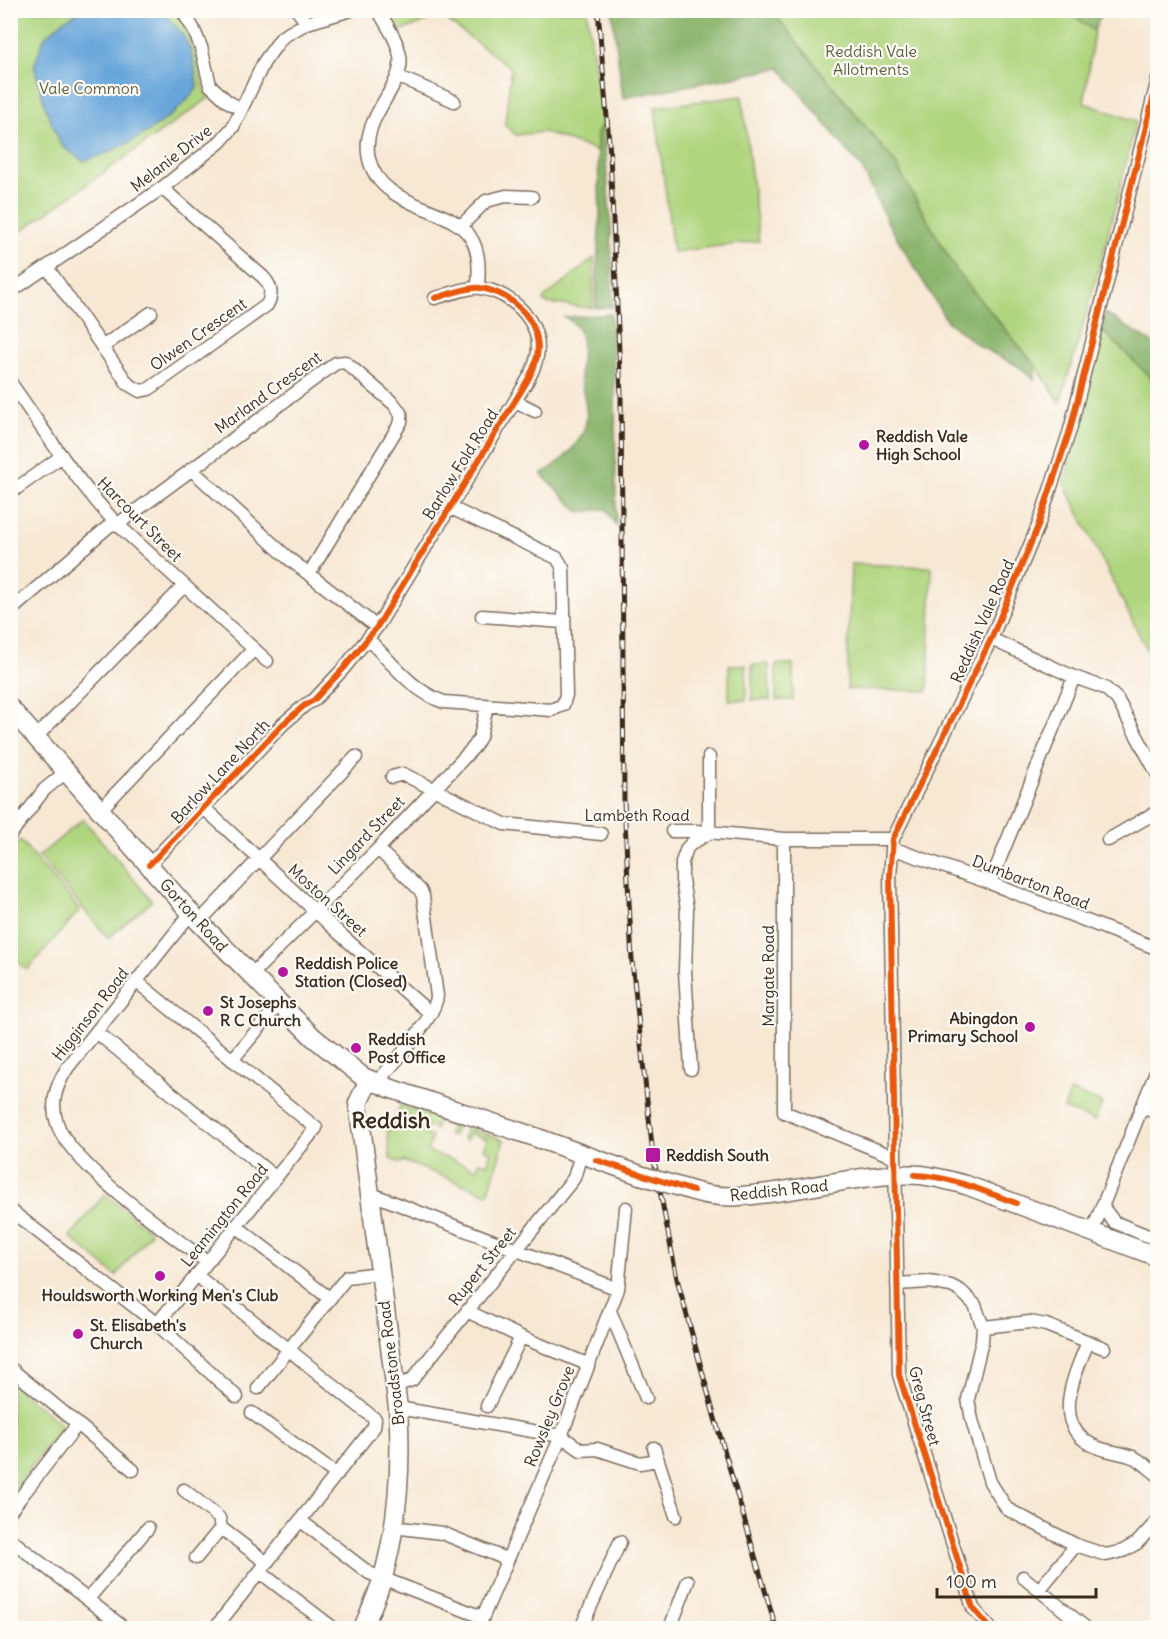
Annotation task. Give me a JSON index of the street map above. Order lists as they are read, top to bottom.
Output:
{
  "streets": {
    "main road": ["Gorton Road", "Reddish Road", "Broadstone Road"],
    "street": [
      "Melanie Drive",
      "Olwen Crescent",
      "Marland Crescent",
      "Barlow Fold Road",
      "Harcourt Street",
      "Reddish Vale Road",
      "Barlow Lane North",
      "Lambeth Road",
      "Lingard Street",
      "Dumbarton Road",
      "Moston Street",
      "Margate Road",
      "Higginson Road",
      "Leamington Road",
      "Rupert Street",
      "Greg Street",
      "Rowsley Grove"
    ]
  },
  "crossings": [
    ["Melanie Drive", "Olwen Crescent"],
    ["Marland Crescent", "Harcourt Street"],
    ["Barlow Fold Road", "Barlow Lane North"],
    ["Reddish Vale Road", "Lambeth Road"],
    ["Reddish Vale Road", "Dumbarton Road"],
    ["Reddish Vale Road", "Margate Road"],
    ["Reddish Vale Road", "Reddish Road"],
    ["Reddish Vale Road", "Greg Street"],
    ["Barlow Lane North", "Moston Street"],
    ["Barlow Lane North", "Gorton Road"],
    ["Lambeth Road", "Lingard Street"],
    ["Lambeth Road", "Dumbarton Road"],
    ["Lambeth Road", "Margate Road"],
    ["Lingard Street", "Moston Street"],
    ["Lingard Street", "Gorton Road"],
    ["Moston Street", "Higginson Road"],
    ["Gorton Road", "Higginson Road"],
    ["Gorton Road", "Reddish Road"],
    ["Gorton Road", "Broadstone Road"],
    ["Higginson Road", "Leamington Road"],
    ["Reddish Road", "Rupert Street"],
    ["Reddish Road", "Broadstone Road"],
    ["Reddish Road", "Greg Street"],
    ["Rupert Street", "Broadstone Road"]
  ],
  "districts": ["Reddish"],
  "parks": ["Reddish Vale Allotments", "Vale Common"],
  "places": {
    "other": [
      "Reddish Vale High School",
      "Reddish Police Station (Closed)",
      "St Josephs R C Church",
      "Abingdon Primary School",
      "Reddish Post Office",
      "Houldsworth Working Men's Club",
      "St. Elisabeth's Church"
    ],
    "transit": ["Reddish South"]
  },
  "scale_bar": "100 m"
}
